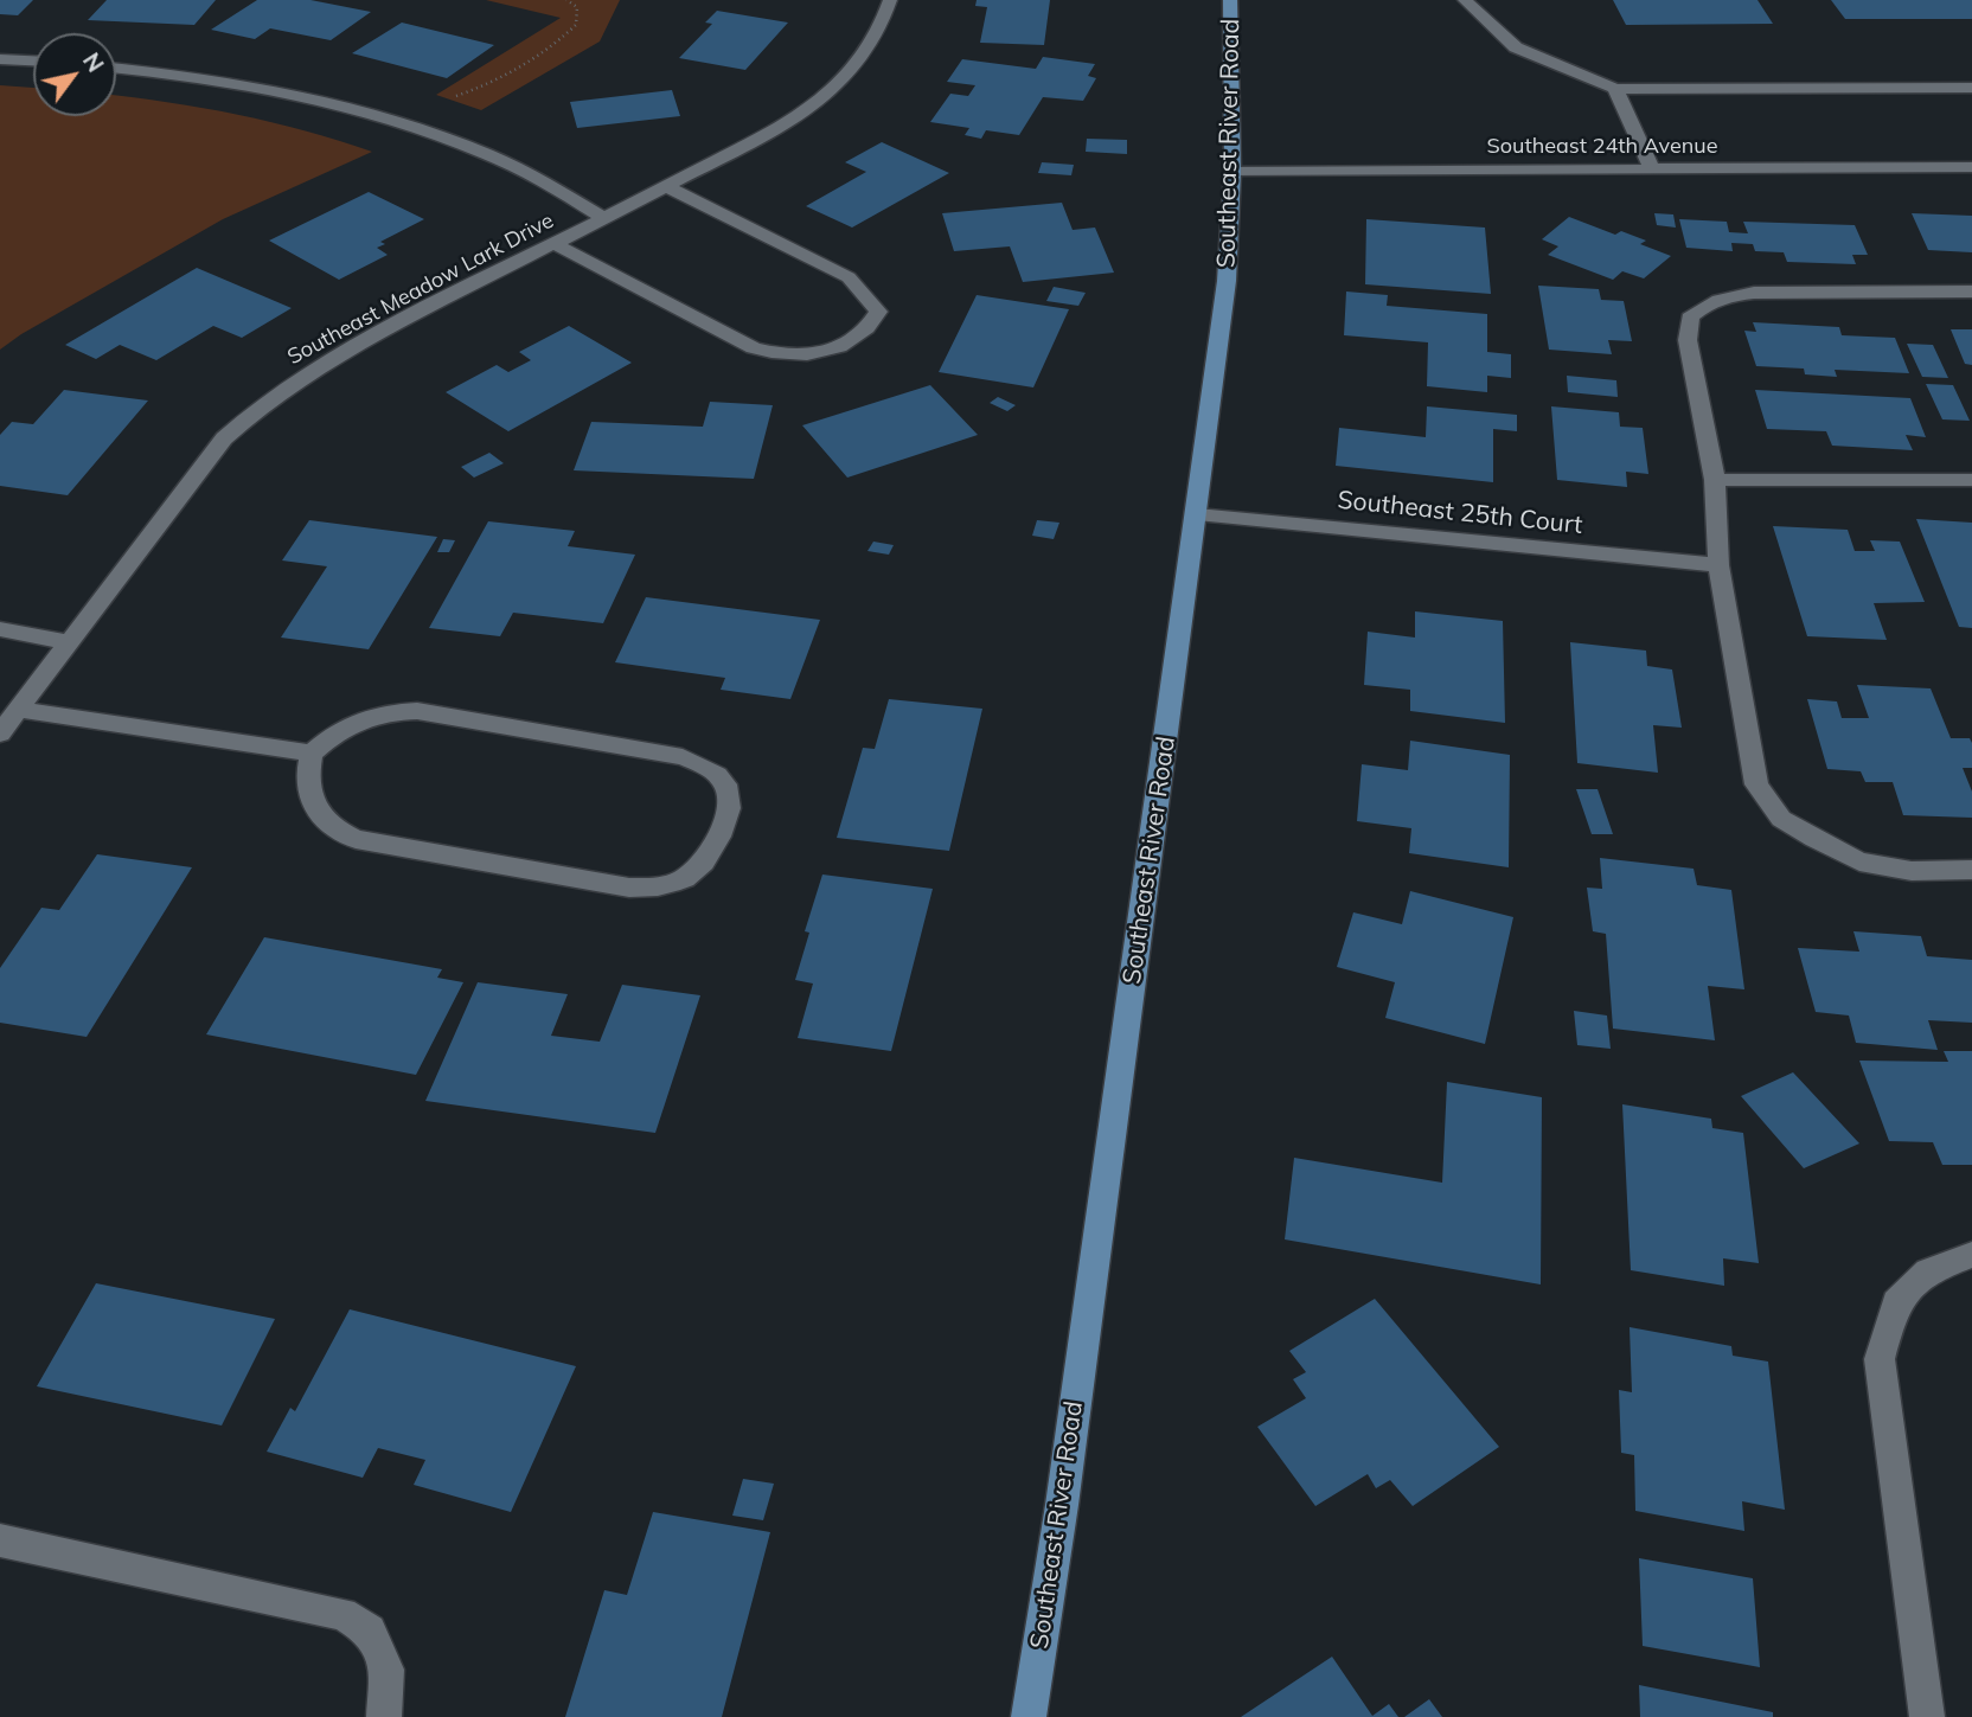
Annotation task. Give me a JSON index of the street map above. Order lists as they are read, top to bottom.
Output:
{
  "streets": {
    "main road": ["Southeast River Road"],
    "street": ["Southeast 24th Avenue", "Southeast Meadow Lark Drive", "Southeast 25th Court"]
  },
  "crossings": [
    ["Southeast River Road", "Southeast 24th Avenue"],
    ["Southeast River Road", "Southeast 25th Court"]
  ],
  "north": "top right"
}
